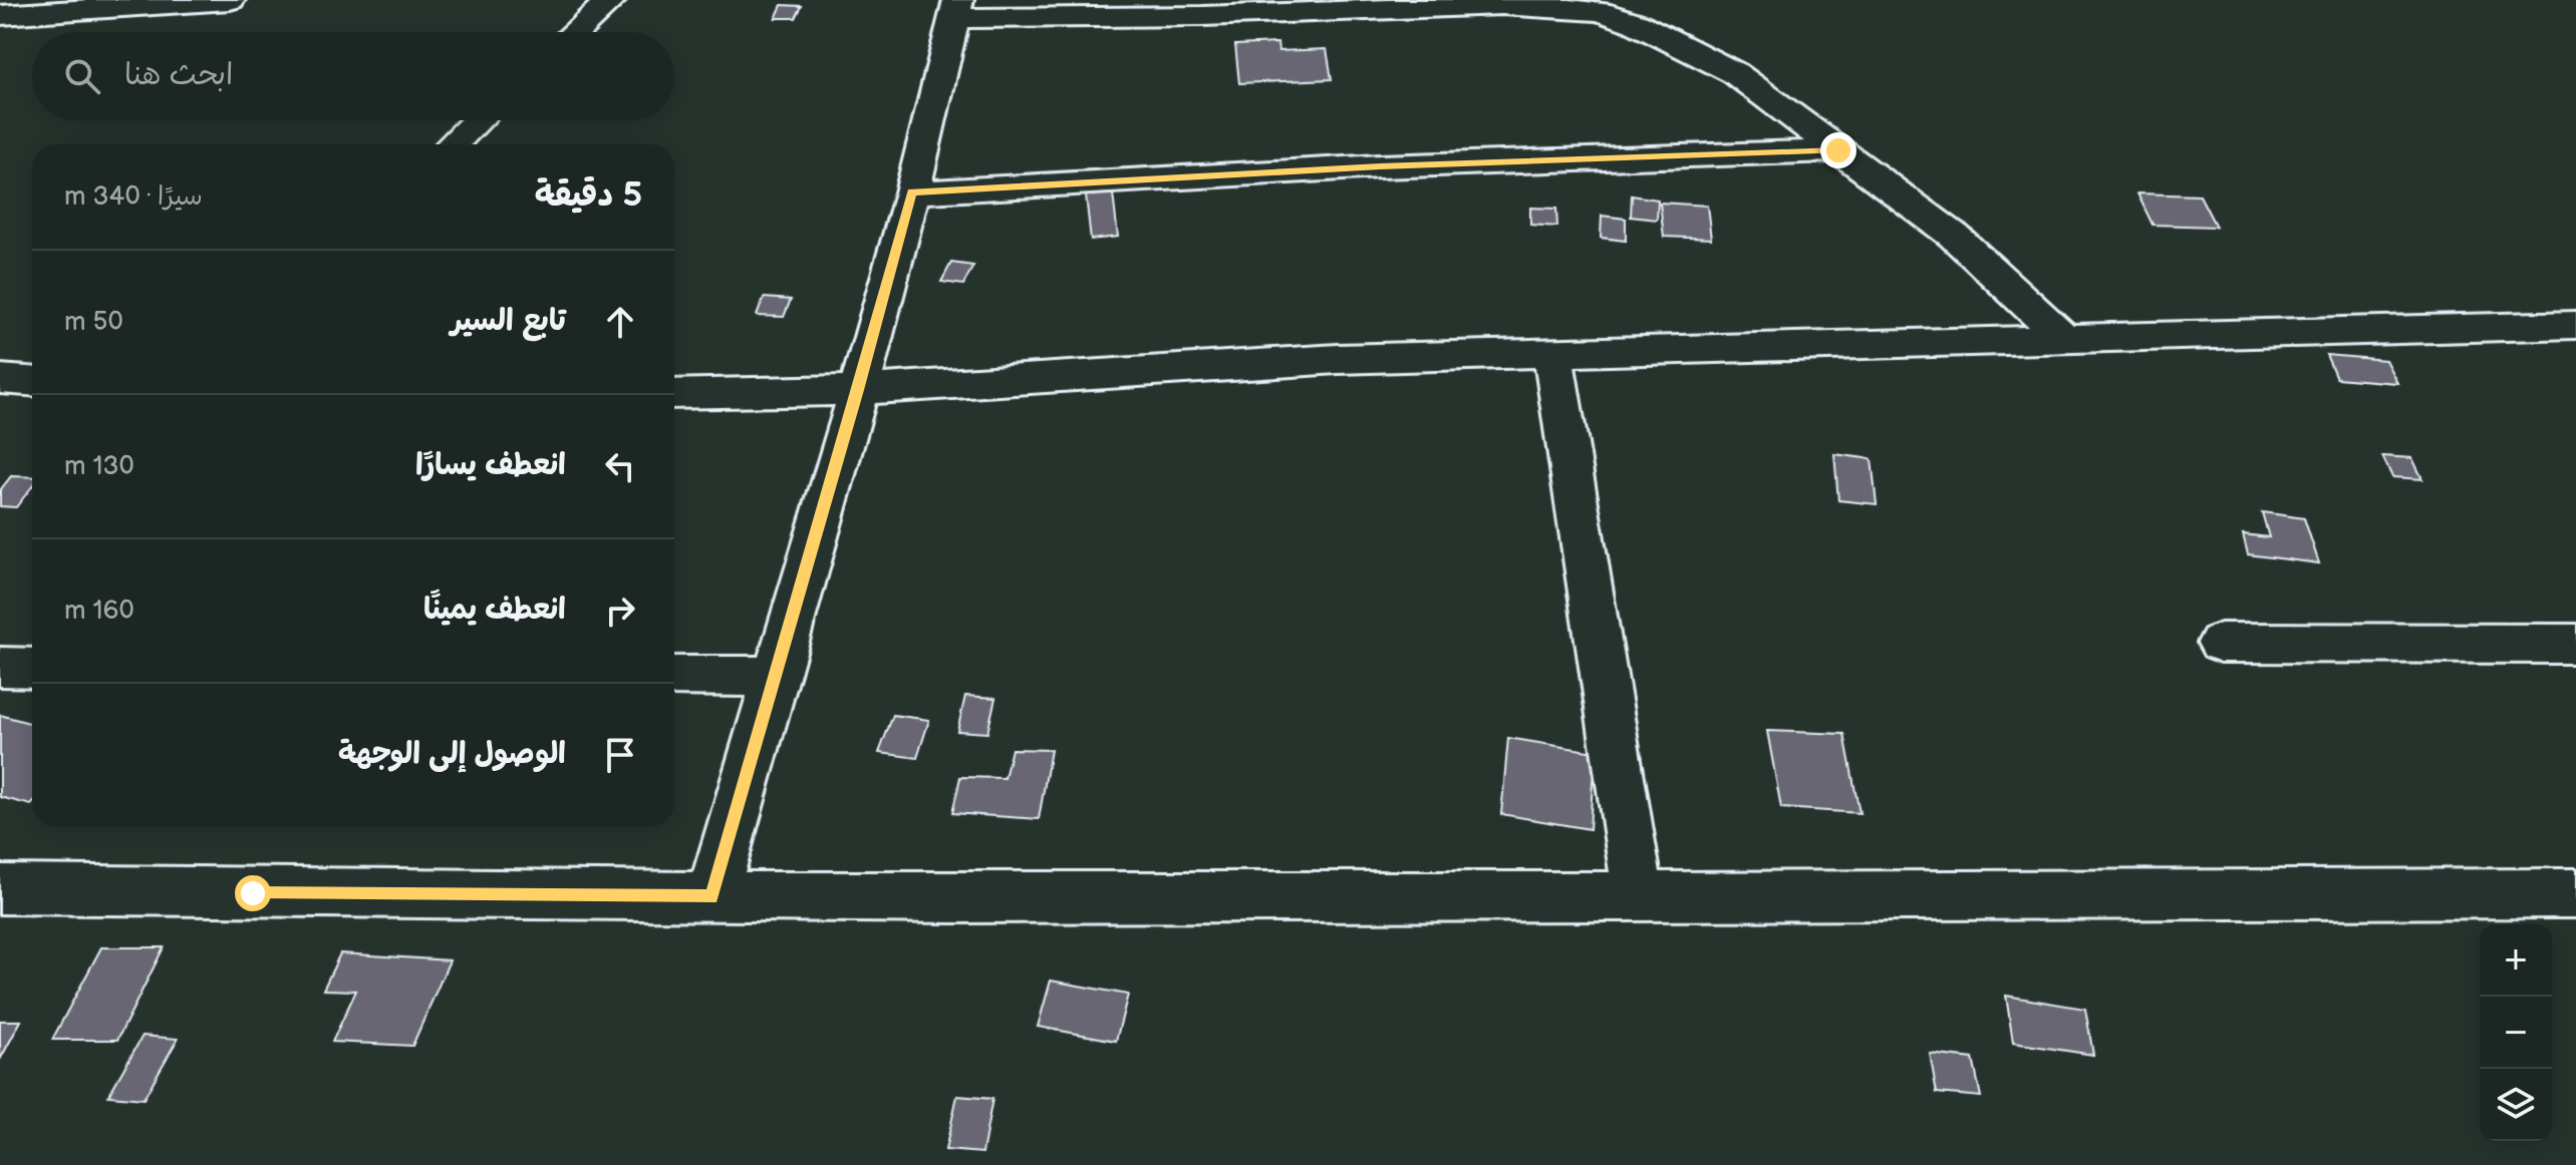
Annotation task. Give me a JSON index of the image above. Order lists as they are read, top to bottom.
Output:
{
  "page": {
    "search": "ابحث هنا",
    "heading": ["5 دقيقة", "سيرًا · 340 m"],
    "list": [
      ["تابع السير", "50 m"],
      ["انعطف يسارًا", "130 m"],
      ["انعطف يمينًا", "160 m"],
      "الوصول إلى الوجهة"
    ],
    "map_buttons": ["+", "−"]
  }
}
